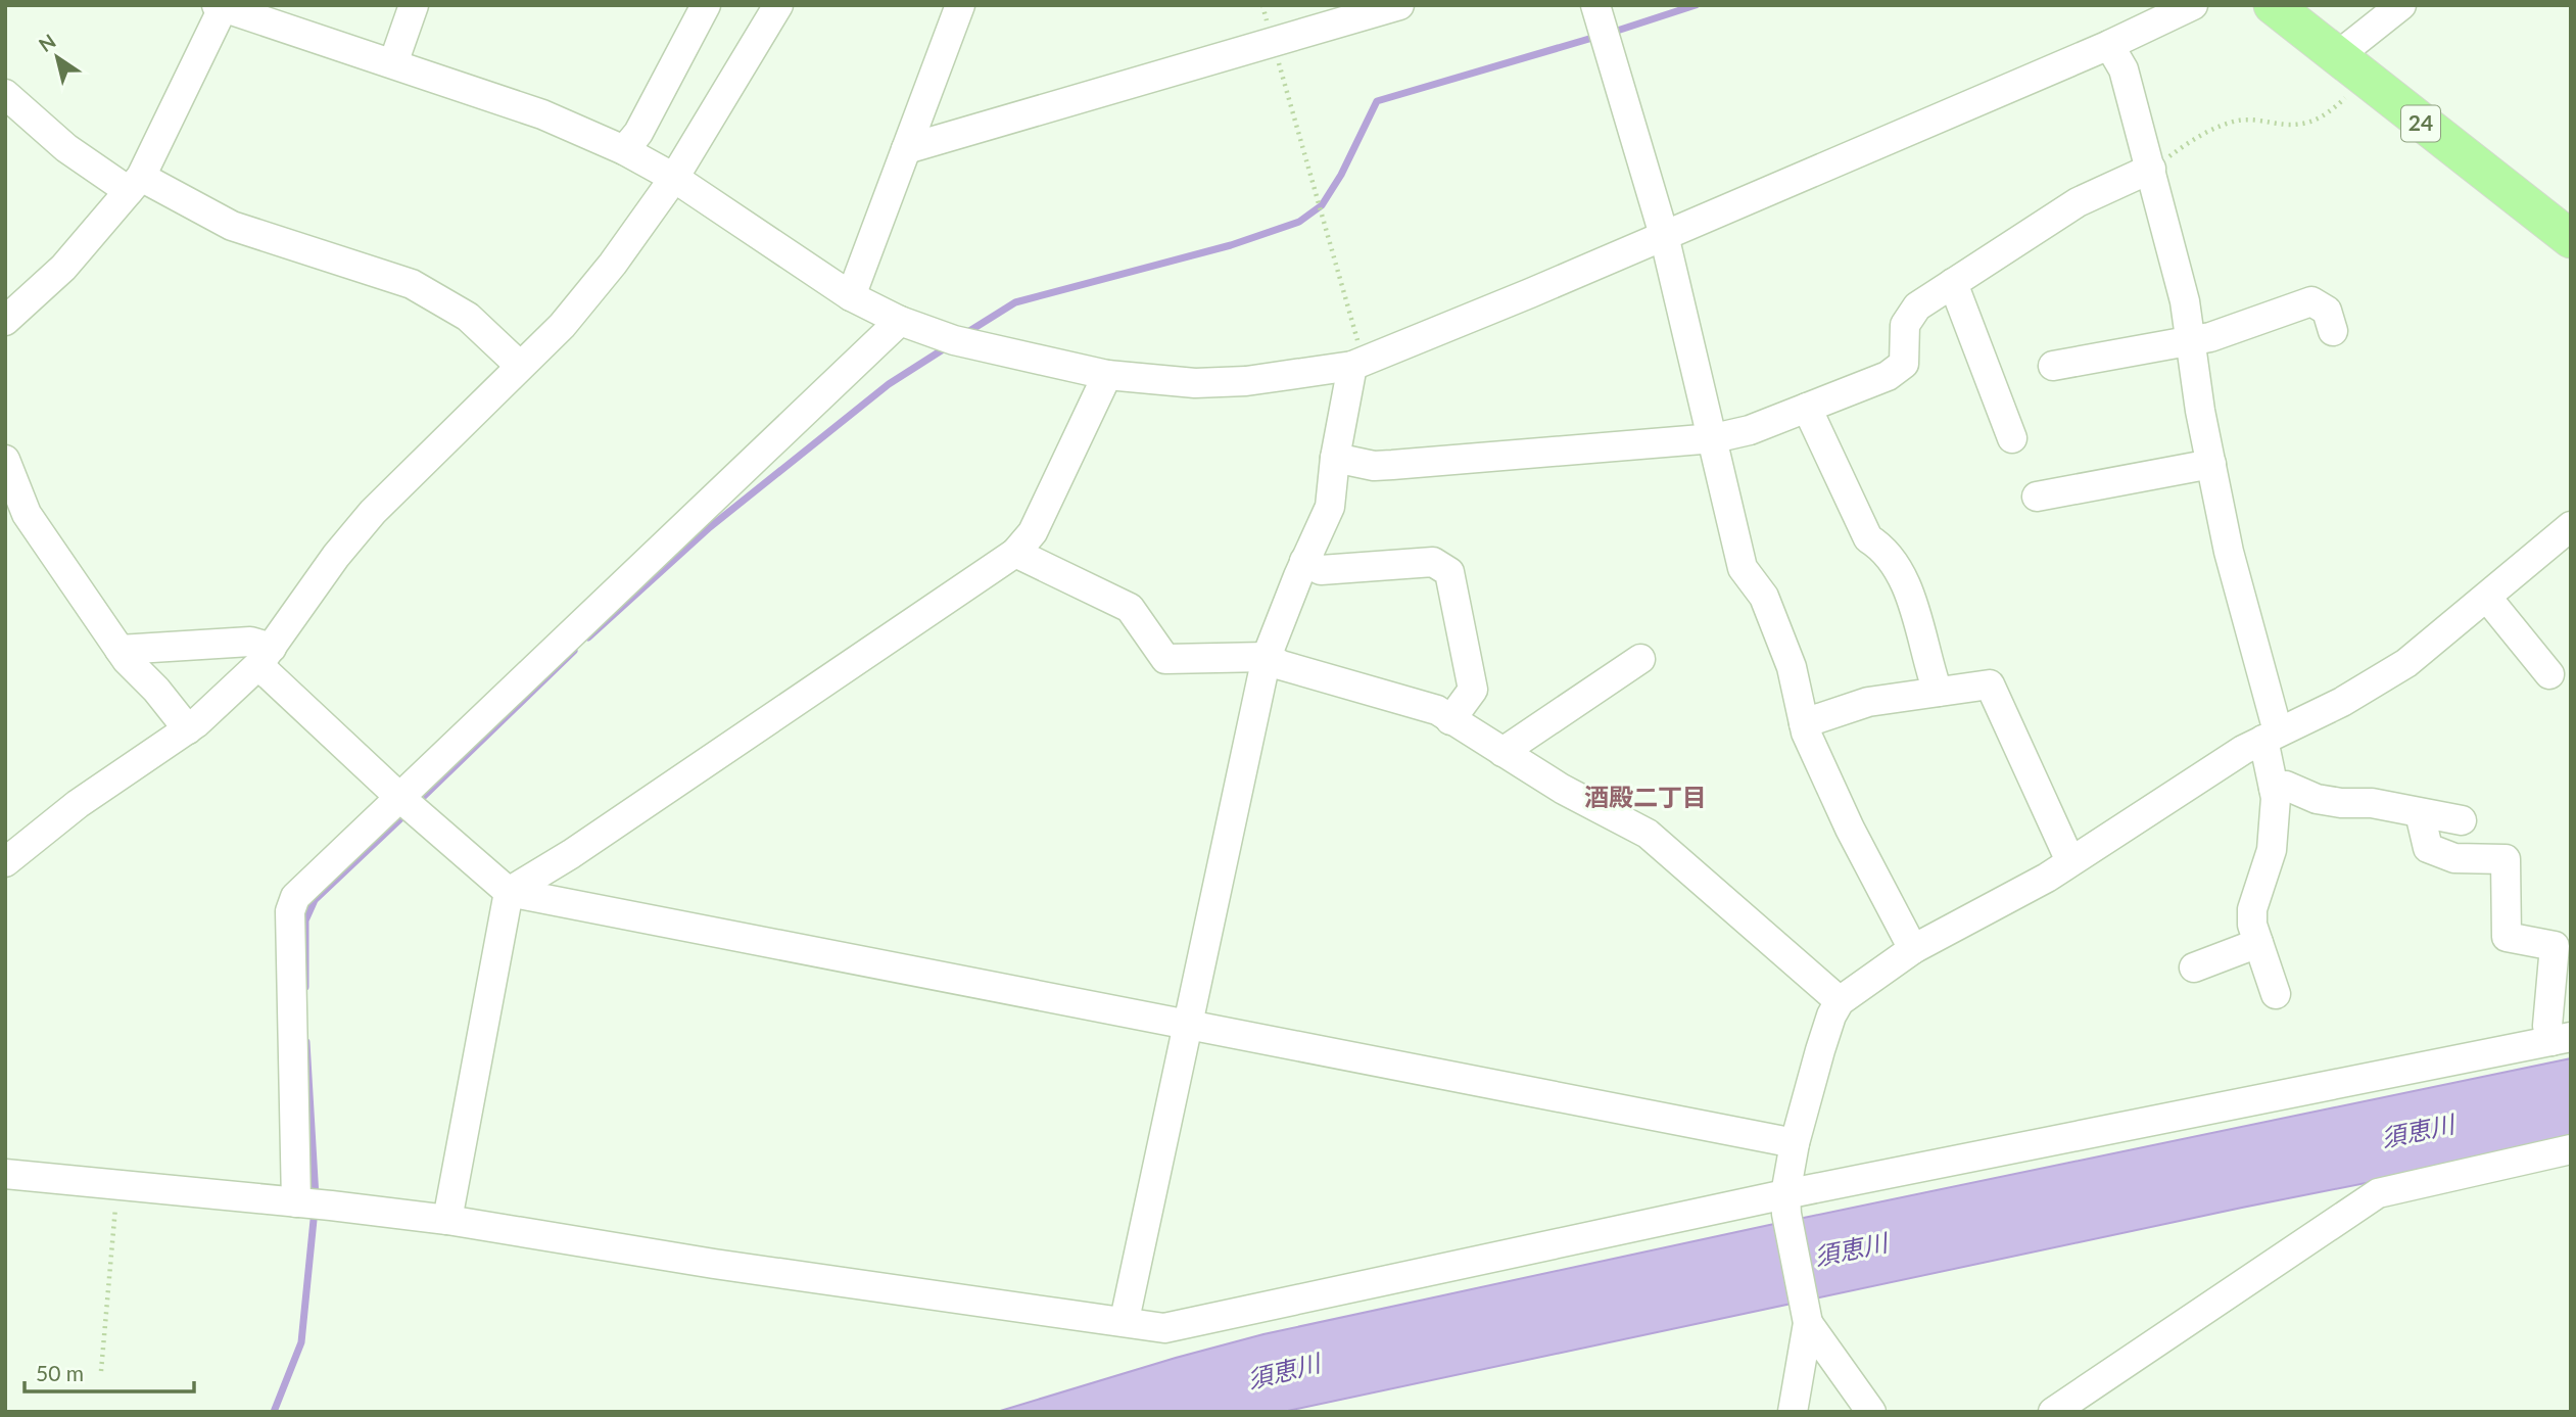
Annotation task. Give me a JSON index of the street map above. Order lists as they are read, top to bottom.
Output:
{
  "streets": {
    "main road": ["24"]
  },
  "districts": ["酒殿二丁目"],
  "water": ["須恵川"],
  "scale_bar": "50 m",
  "north": "top left"
}
